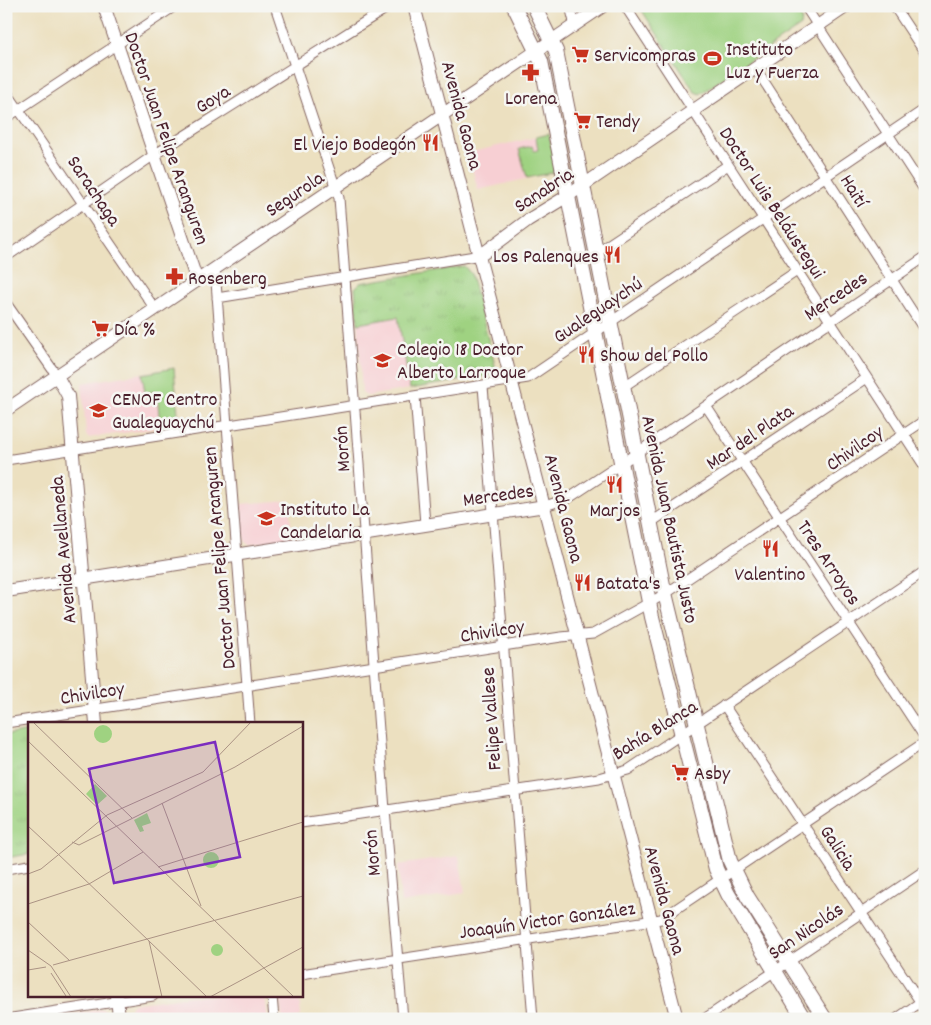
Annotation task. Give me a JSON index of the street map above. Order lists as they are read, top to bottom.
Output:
{
  "streets": {
    "main road": ["Avenida Juan Bautista Justo"],
    "street": [
      "Goya",
      "Avenida Gaona",
      "Doctor Juan Felipe Aranguren",
      "Sanabria",
      "Sarachaga",
      "Haití",
      "Segurola",
      "Doctor Luis Beláustegui",
      "Mercedes",
      "Gualeguaychú",
      "Mar del Plata",
      "Chivilcoy",
      "Morón",
      "Avenida Avellaneda",
      "Tres Arroyos",
      "Felipe Vallese",
      "Bahía Blanca",
      "Galicia",
      "Joaquín Victor González",
      "San Nicolás"
    ]
  },
  "crossings": [
    ["Goya", "Doctor Juan Felipe Aranguren"],
    ["Goya", "Sarachaga"],
    ["Goya", "Morón"],
    ["Avenida Gaona", "Sanabria"],
    ["Avenida Gaona", "Segurola"],
    ["Avenida Gaona", "Mercedes"],
    ["Avenida Gaona", "Gualeguaychú"],
    ["Avenida Gaona", "Chivilcoy"],
    ["Avenida Gaona", "Bahía Blanca"],
    ["Avenida Gaona", "Joaquín Victor González"],
    ["Doctor Juan Felipe Aranguren", "Sanabria"],
    ["Doctor Juan Felipe Aranguren", "Segurola"],
    ["Doctor Juan Felipe Aranguren", "Mercedes"],
    ["Doctor Juan Felipe Aranguren", "Gualeguaychú"],
    ["Doctor Juan Felipe Aranguren", "Chivilcoy"],
    ["Sanabria", "Haití"],
    ["Sanabria", "Doctor Luis Beláustegui"],
    ["Sanabria", "Morón"],
    ["Sanabria", "Avenida Juan Bautista Justo"],
    ["Sarachaga", "Segurola"],
    ["Haití", "Mercedes"],
    ["Haití", "Gualeguaychú"],
    ["Segurola", "Morón"],
    ["Segurola", "Avenida Juan Bautista Justo"],
    ["Segurola", "Avenida Avellaneda"],
    ["Doctor Luis Beláustegui", "Mercedes"],
    ["Doctor Luis Beláustegui", "Gualeguaychú"],
    ["Doctor Luis Beláustegui", "Mar del Plata"],
    ["Doctor Luis Beláustegui", "Chivilcoy"],
    ["Mercedes", "Morón"],
    ["Mercedes", "Avenida Juan Bautista Justo"],
    ["Mercedes", "Avenida Avellaneda"],
    ["Mercedes", "Tres Arroyos"],
    ["Mercedes", "Felipe Vallese"],
    ["Gualeguaychú", "Morón"],
    ["Gualeguaychú", "Avenida Juan Bautista Justo"],
    ["Gualeguaychú", "Avenida Avellaneda"],
    ["Gualeguaychú", "Felipe Vallese"],
    ["Mar del Plata", "Avenida Juan Bautista Justo"],
    ["Mar del Plata", "Tres Arroyos"],
    ["Chivilcoy", "Morón"],
    ["Chivilcoy", "Avenida Juan Bautista Justo"],
    ["Chivilcoy", "Avenida Avellaneda"],
    ["Chivilcoy", "Tres Arroyos"],
    ["Chivilcoy", "Felipe Vallese"],
    ["Morón", "Bahía Blanca"],
    ["Morón", "Joaquín Victor González"],
    ["Avenida Juan Bautista Justo", "Bahía Blanca"],
    ["Avenida Juan Bautista Justo", "Joaquín Victor González"],
    ["Avenida Juan Bautista Justo", "San Nicolás"],
    ["Tres Arroyos", "Bahía Blanca"],
    ["Felipe Vallese", "Bahía Blanca"],
    ["Felipe Vallese", "Joaquín Victor González"],
    ["Bahía Blanca", "Galicia"],
    ["Galicia", "Joaquín Victor González"],
    ["Galicia", "San Nicolás"]
  ],
  "places": {
    "supermarket": [
      "Servicompras",
      "Tendy",
      "Día %",
      "Asby"
    ],
    "sports": ["Instituto Luz y Fuerza"],
    "pharmacy": ["Lorena", "Rosenberg"],
    "restaurant": [
      "El Viejo Bodegón",
      "Los Palenques",
      "Show del Pollo",
      "Marjos",
      "Valentino",
      "Batata's"
    ],
    "school or university": ["Colegio 18 Doctor Alberto Larroque", "CENOF Centro Gualeguaychú", "Instituto La Candelaria"]
  }
}
